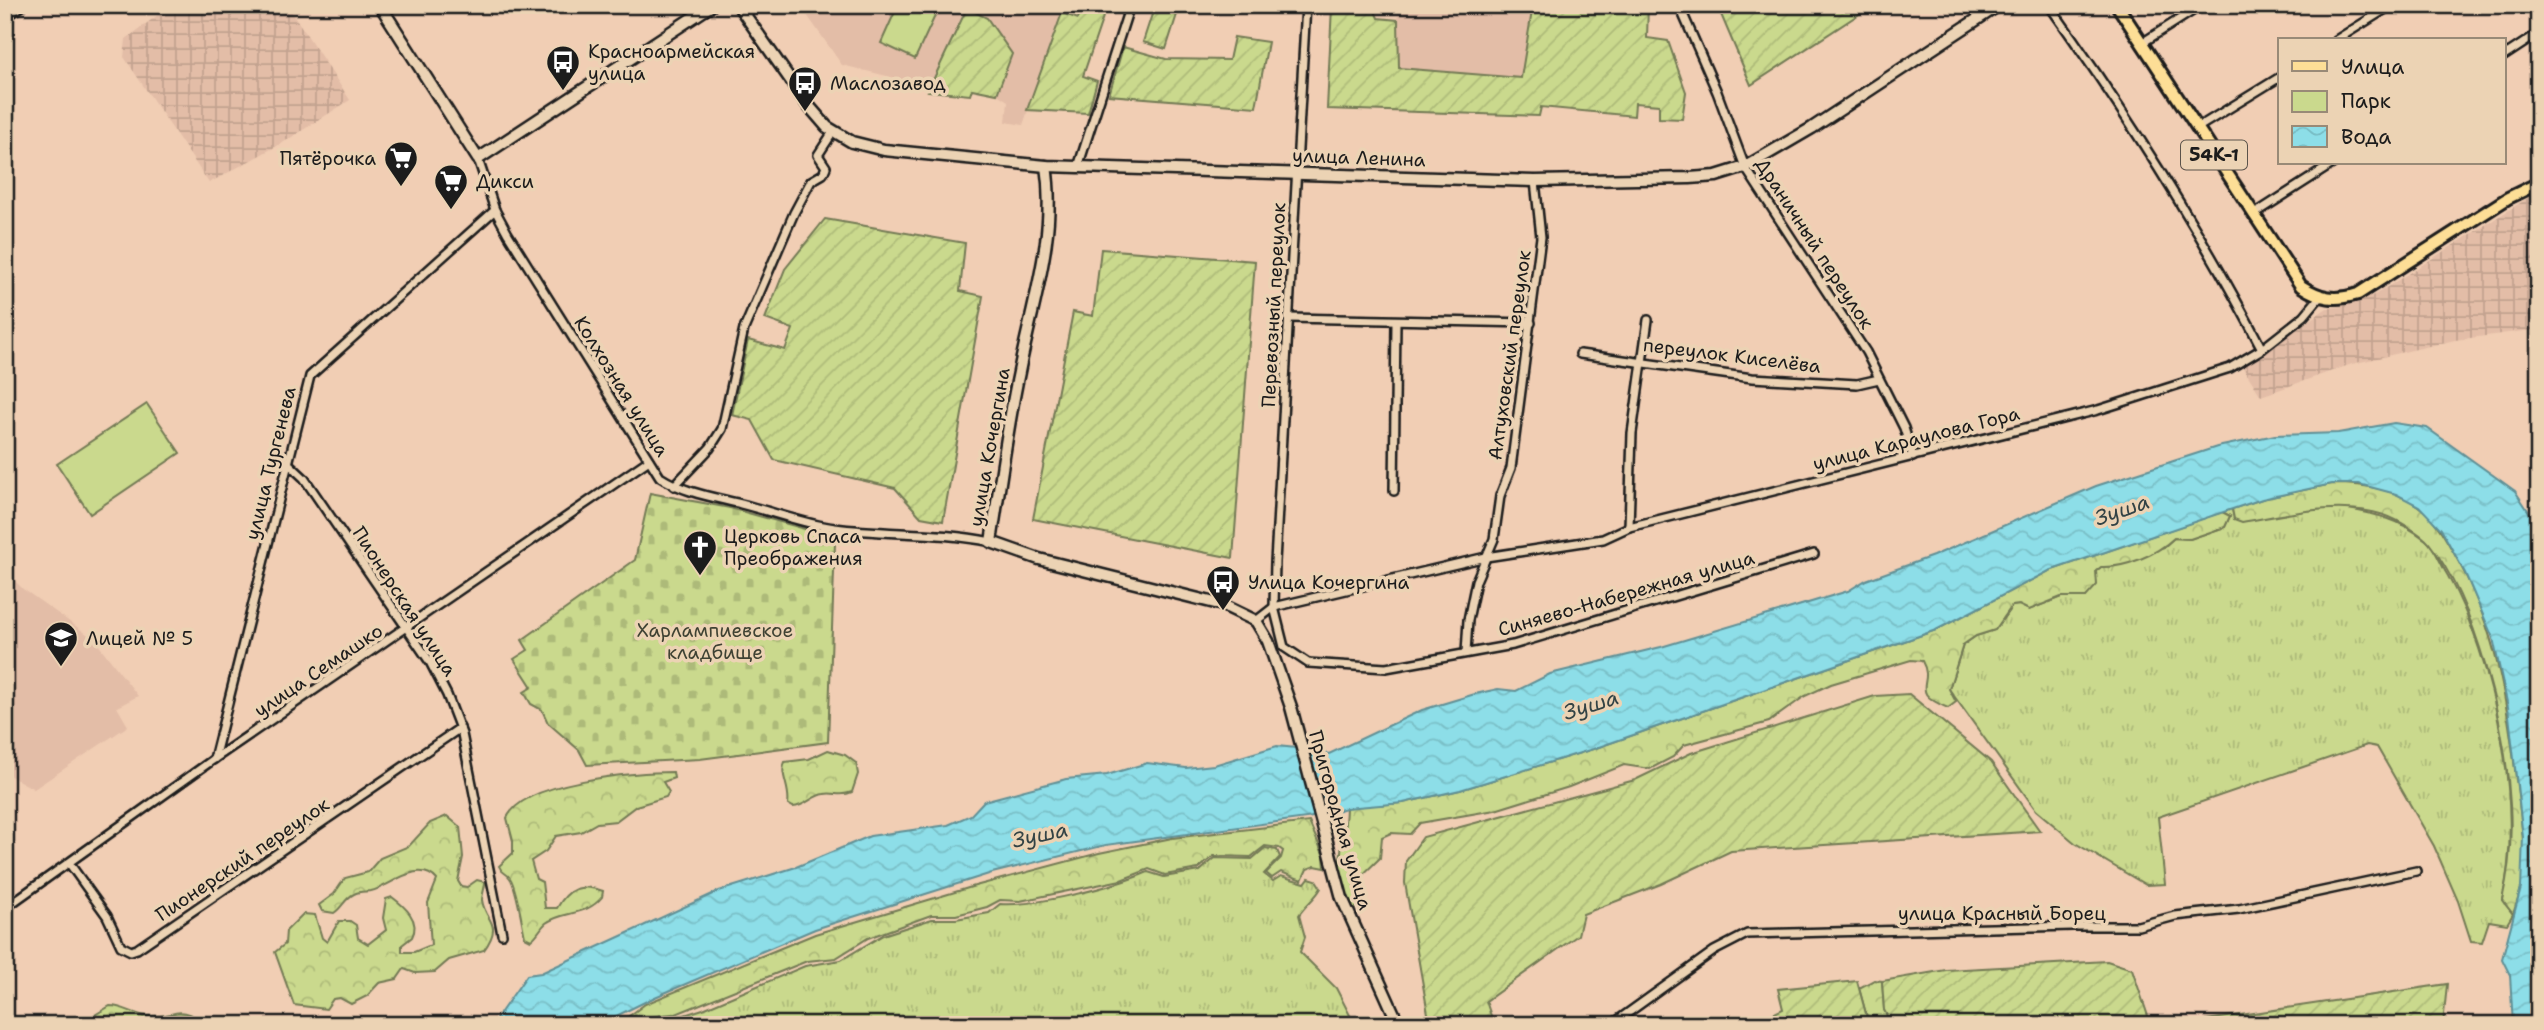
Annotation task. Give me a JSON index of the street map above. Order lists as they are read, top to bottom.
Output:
{
  "streets": {
    "main road": [
      "54К-1",
      "улица Ленина",
      "улица Кочергина",
      "Пригородная улица"
    ],
    "street": [
      "Драничный переулок",
      "Перевозный переулок",
      "Алтуховский переулок",
      "переулок Киселёва",
      "Колхозная улица",
      "улица Караулова Гора",
      "улица Тургенева",
      "Синяево-Набережная улица",
      "Пионерская улица",
      "улица Семашко",
      "Пионерский переулок",
      "улица Красный Борец"
    ]
  },
  "crossings": [
    ["54К-1", "улица Караулова Гора"],
    ["улица Ленина", "Драничный переулок"],
    ["улица Ленина", "Перевозный переулок"],
    ["улица Ленина", "Алтуховский переулок"],
    ["улица Ленина", "улица Кочергина"],
    ["Драничный переулок", "переулок Киселёва"],
    ["Драничный переулок", "улица Караулова Гора"],
    ["Перевозный переулок", "улица Караулова Гора"],
    ["Перевозный переулок", "Синяево-Набережная улица"],
    ["Алтуховский переулок", "улица Караулова Гора"],
    ["Алтуховский переулок", "Синяево-Набережная улица"],
    ["Колхозная улица", "улица Тургенева"],
    ["Колхозная улица", "улица Семашко"],
    ["улица Караулова Гора", "улица Кочергина"],
    ["улица Караулова Гора", "Синяево-Набережная улица"],
    ["улица Караулова Гора", "Пригородная улица"],
    ["улица Кочергина", "Пригородная улица"],
    ["улица Тургенева", "Пионерская улица"],
    ["улица Тургенева", "улица Семашко"],
    ["Пионерская улица", "улица Семашко"],
    ["Пионерская улица", "Пионерский переулок"],
    ["улица Семашко", "Пионерский переулок"]
  ],
  "water": ["Зуша"],
  "parks": ["Харлампиевское кладбище"],
  "places": {
    "bus stop": ["Красноармейская улица", "Маслозавод", "Улица Кочергина"],
    "supermarket": ["Пятёрочка", "Дикси"],
    "church": ["Церковь Спаса Преображения"],
    "school or university": ["Лицей № 5"]
  },
  "legend": ["Улица", "Парк", "Вода"]
}
